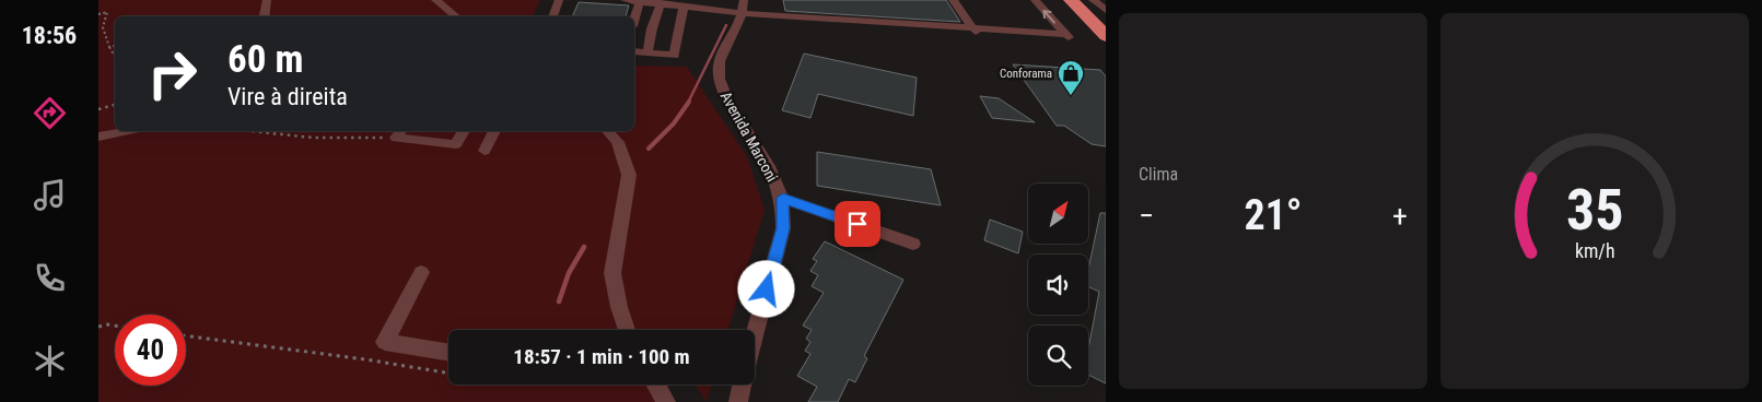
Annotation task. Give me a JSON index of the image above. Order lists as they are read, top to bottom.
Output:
{
  "streets": {
    "street": ["Avenida Marconi"]
  },
  "places": {
    "shop": ["Conforama"]
  },
  "north": "top right",
  "page": {
    "tabs": "18:56",
    "tile": "Clima",
    "turn": ["60 m", "Vire à direita"],
    "heat": ["−", "21°", "+"],
    "limit": "40",
    "trip": "18:57 · 1 min · 100 m",
    "gauge": ["35", "km/h"]
  }
}
